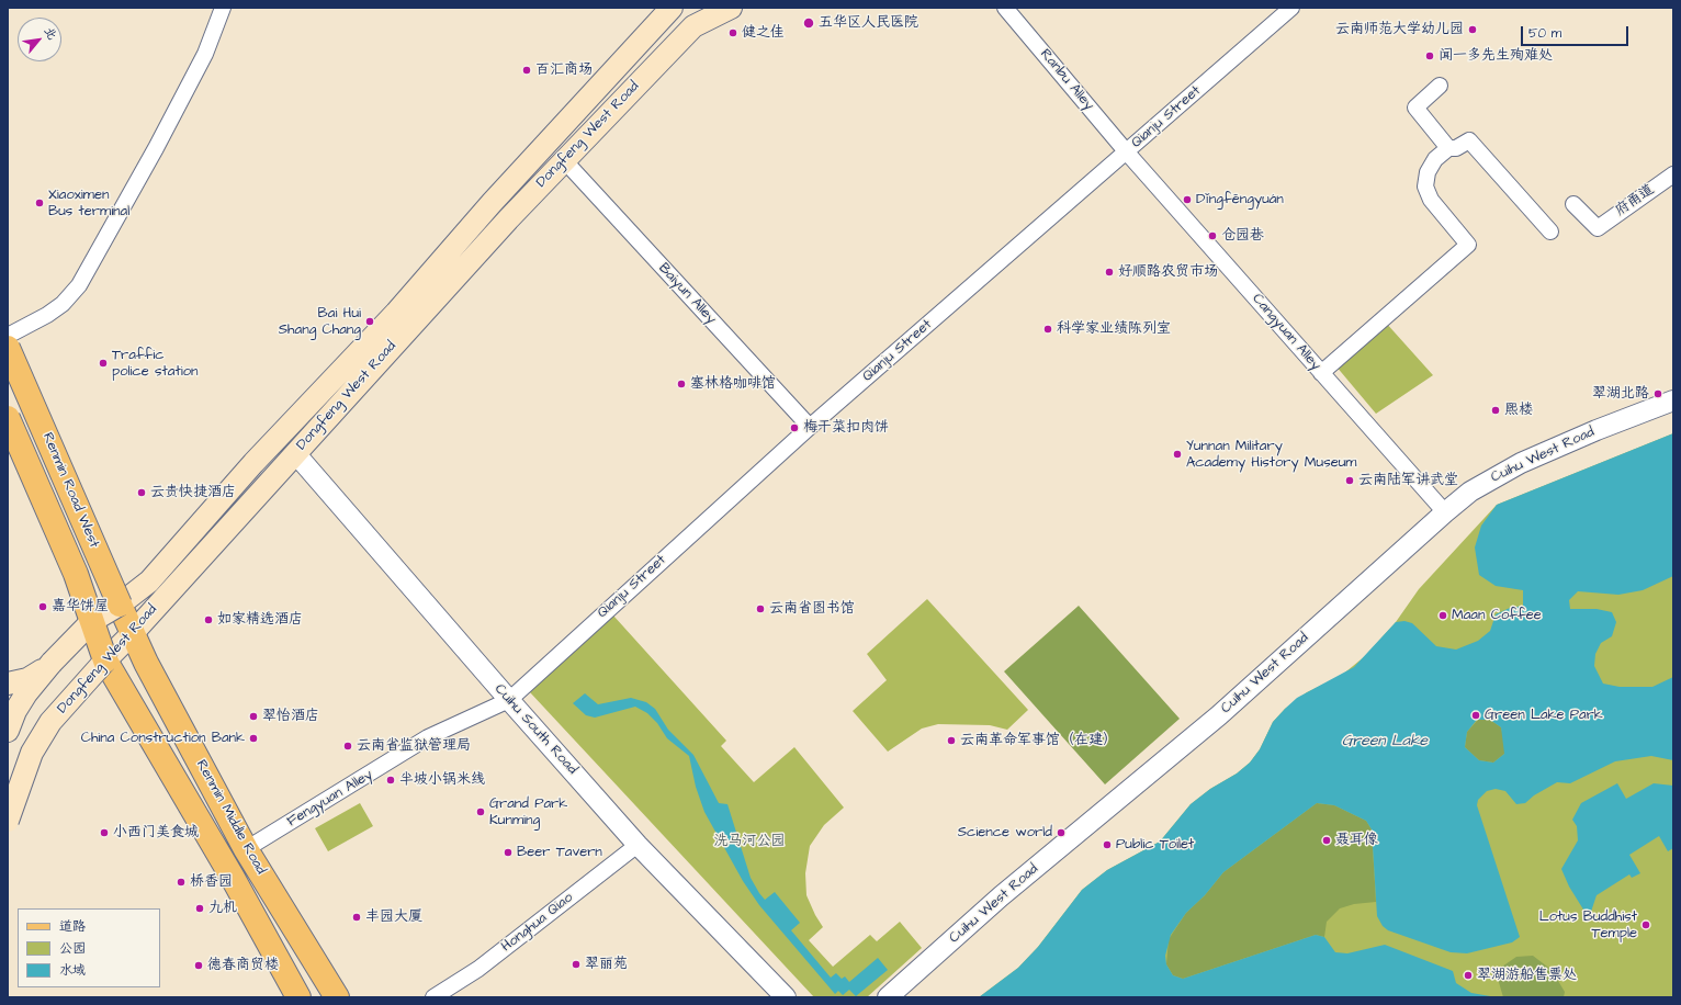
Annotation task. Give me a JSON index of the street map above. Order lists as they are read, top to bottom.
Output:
{
  "streets": {
    "main road": ["Dongfeng West Road", "Renmin Road West", "Renmin Middle Road"],
    "street": [
      "Ranbu Alley",
      "Qianju Street",
      "府甬道",
      "Baiyun Alley",
      "Cangyuan Alley",
      "Cuihu West Road",
      "Cuihu South Road",
      "Fengyuan Alley",
      "Honghua Qiao"
    ]
  },
  "crossings": [
    ["Ranbu Alley", "Qianju Street"],
    ["Ranbu Alley", "Cangyuan Alley"],
    ["Qianju Street", "Baiyun Alley"],
    ["Qianju Street", "Cangyuan Alley"],
    ["Qianju Street", "Cuihu South Road"],
    ["Qianju Street", "Fengyuan Alley"],
    ["Dongfeng West Road", "Baiyun Alley"],
    ["Dongfeng West Road", "Renmin Road West"],
    ["Dongfeng West Road", "Cuihu South Road"],
    ["Dongfeng West Road", "Renmin Middle Road"],
    ["Cangyuan Alley", "Cuihu West Road"],
    ["Renmin Road West", "Renmin Middle Road"],
    ["Cuihu South Road", "Fengyuan Alley"],
    ["Cuihu South Road", "Honghua Qiao"],
    ["Fengyuan Alley", "Renmin Middle Road"]
  ],
  "water": ["Green Lake"],
  "parks": ["洗马河公园"],
  "places": [
    "五华区人民医院",
    "云南师范大学幼儿园",
    "健之佳",
    "闻一多先生殉难处",
    "百汇商场",
    "Dǐngfēngyuán",
    "Xiaoximen Bus terminal",
    "仓园巷",
    "好顺路农贸市场",
    "Bai Hui Shang Chang",
    "科学家业绩陈列室",
    "Traffic police station",
    "塞林格咖啡馆",
    "翠湖北路",
    "熙楼",
    "梅干菜扣肉饼",
    "Yunnan Military Academy History Museum",
    "云南陆军讲武堂",
    "云贵快捷酒店",
    "嘉华饼屋",
    "云南省图书馆",
    "Maan Coffee",
    "如家精选酒店",
    "Green Lake Park",
    "翠怡酒店",
    "China Construction Bank",
    "云南革命军事馆（在建）",
    "云南省监狱管理局",
    "半坡小锅米线",
    "Grand Park Kunming",
    "小西门美食城",
    "Science world",
    "聂耳像",
    "Public Toilet",
    "Beer Tavern",
    "桥香园",
    "九机",
    "丰园大厦",
    "Lotus Buddhist Temple",
    "翠丽苑",
    "德春商贸楼",
    "翠湖游船售票处"
  ],
  "legend": ["道路", "公园", "水域"],
  "scale_bar": "50 m",
  "north": "top right"
}
